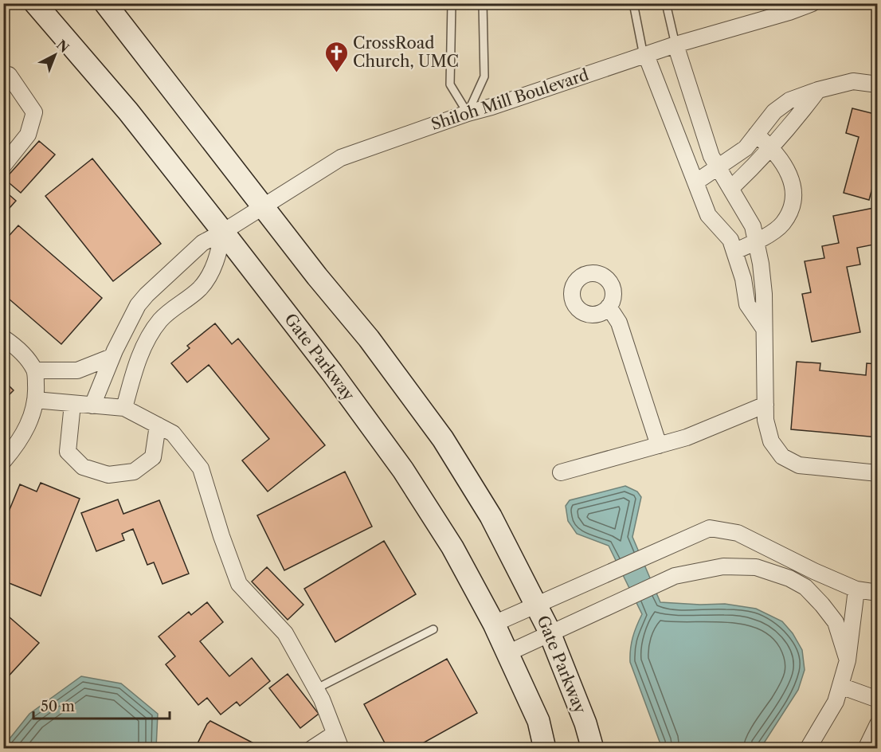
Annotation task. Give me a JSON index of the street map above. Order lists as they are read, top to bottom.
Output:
{
  "streets": {
    "main road": ["Gate Parkway"],
    "street": ["Shiloh Mill Boulevard"]
  },
  "crossings": [
    ["Shiloh Mill Boulevard", "Gate Parkway"]
  ],
  "places": {
    "church": ["CrossRoad Church, UMC"]
  },
  "scale_bar": "50 m",
  "north": "top right"
}
